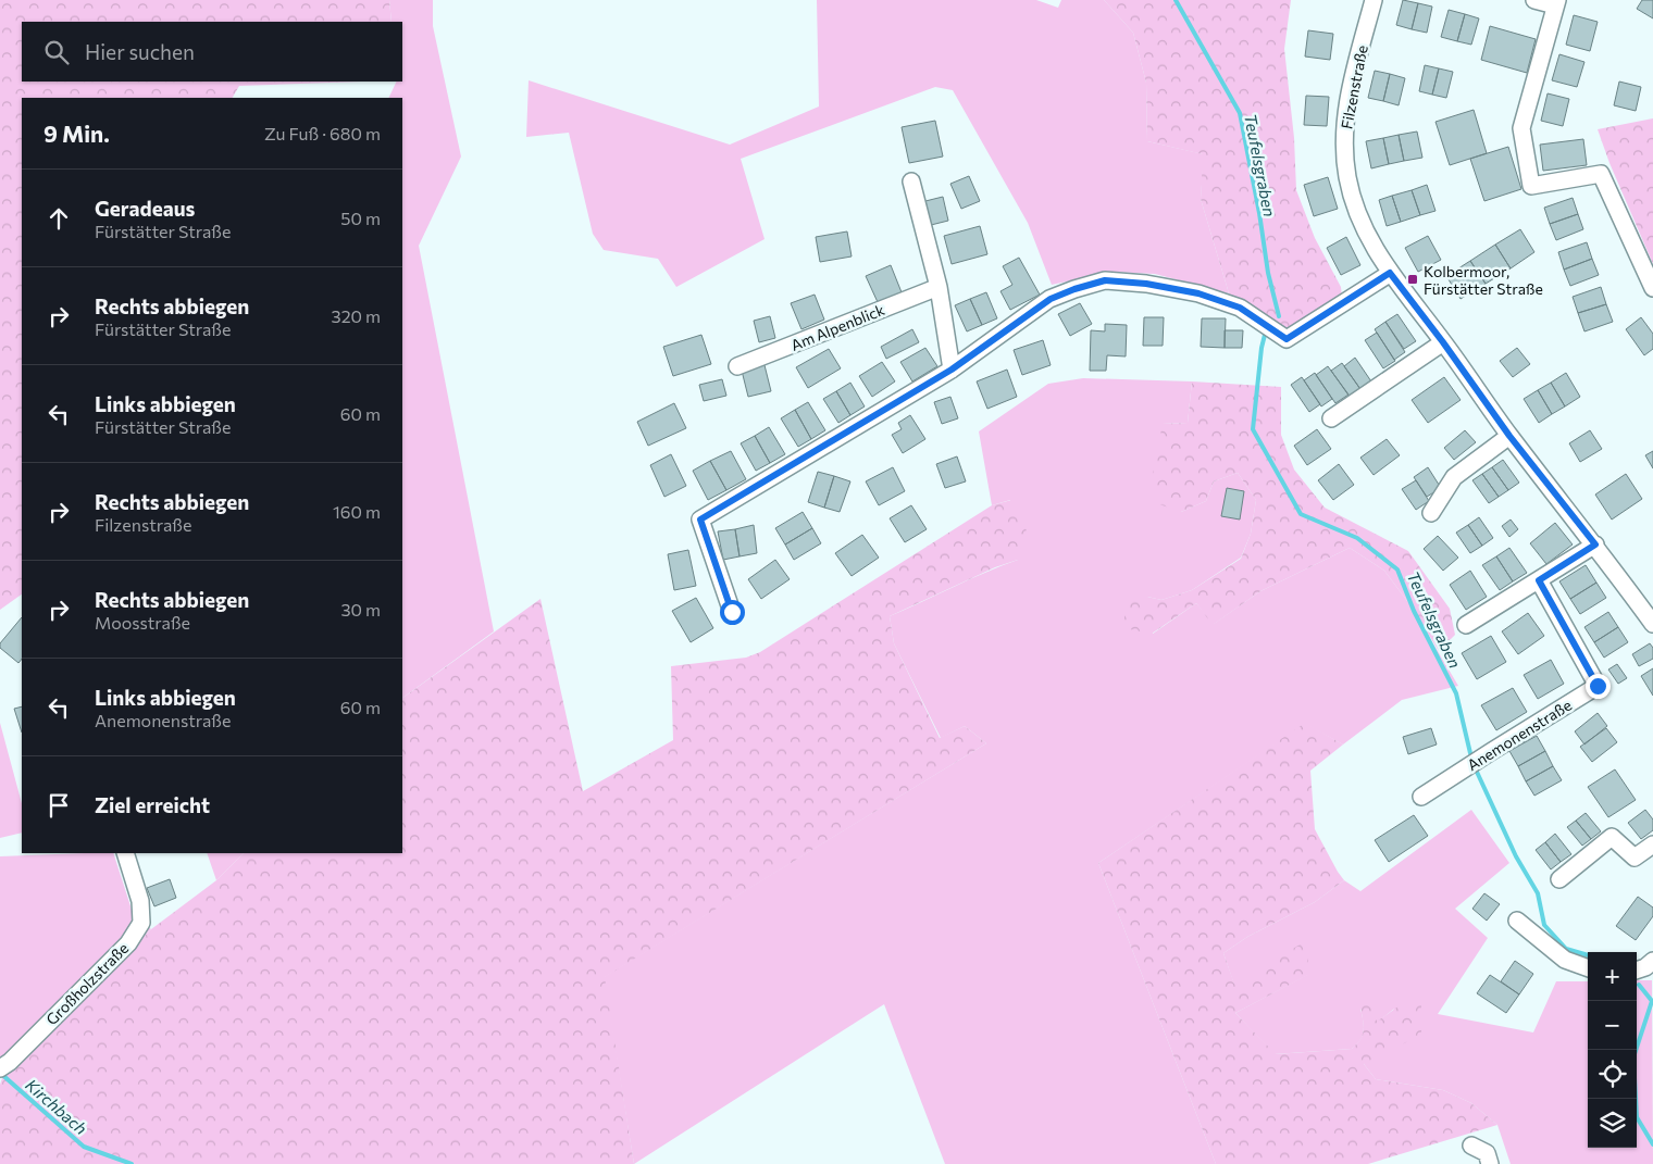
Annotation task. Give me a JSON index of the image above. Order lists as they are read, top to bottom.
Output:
{
  "streets": {
    "street": [
      "Filzenstraße",
      "Am Alpenblick",
      "Anemonenstraße",
      "Großholzstraße"
    ]
  },
  "water": ["Teufelsgraben", "Kirchbach"],
  "places": {
    "transit": ["Kolbermoor, Fürstätter Straße"]
  },
  "page": {
    "search": "Hier suchen",
    "heading": ["9 Min.", "Zu Fuß · 680 m"],
    "list": [
      ["Geradeaus", "Fürstätter Straße", "50 m"],
      ["Rechts abbiegen", "Fürstätter Straße", "320 m"],
      ["Links abbiegen", "Fürstätter Straße", "60 m"],
      ["Rechts abbiegen", "Filzenstraße", "160 m"],
      ["Rechts abbiegen", "Moosstraße", "30 m"],
      ["Links abbiegen", "Anemonenstraße", "60 m"],
      "Ziel erreicht"
    ],
    "map_buttons": ["+", "−"]
  }
}
